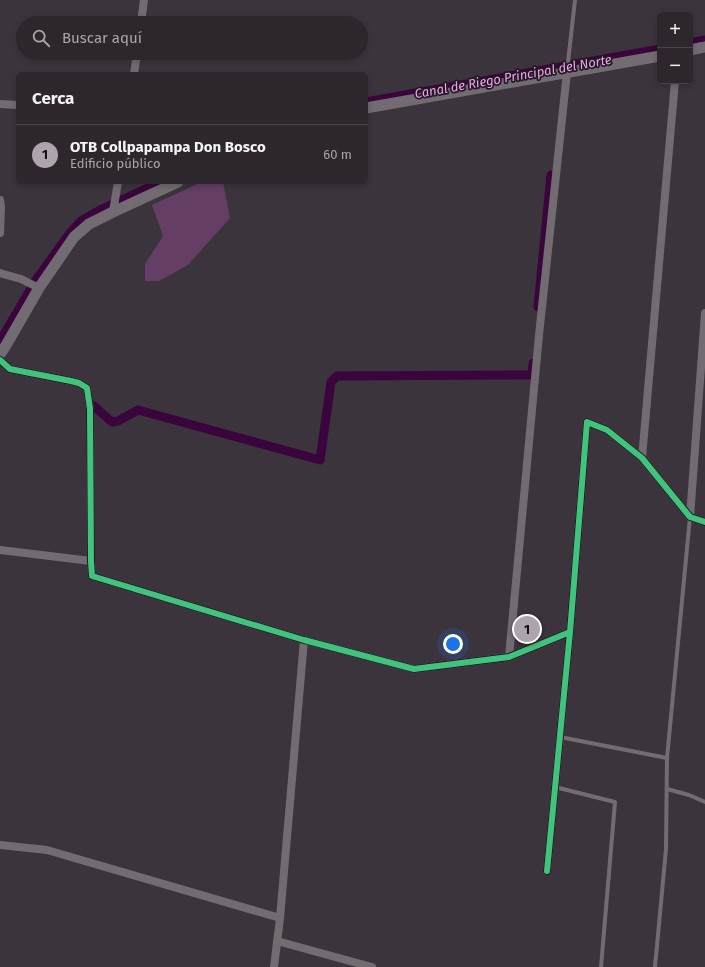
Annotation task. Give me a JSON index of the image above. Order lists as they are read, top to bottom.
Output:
{
  "water": ["Canal de Riego Principal del Norte"],
  "page": {
    "map_buttons": ["+", "−"],
    "search": "Buscar aquí",
    "heading": "Cerca",
    "list": [
      {
        "mark": "1",
        "name": "OTB Collpapampa Don Bosco",
        "note": "Edificio público",
        "value": "60 m"
      }
    ],
    "pins": "1"
  }
}
